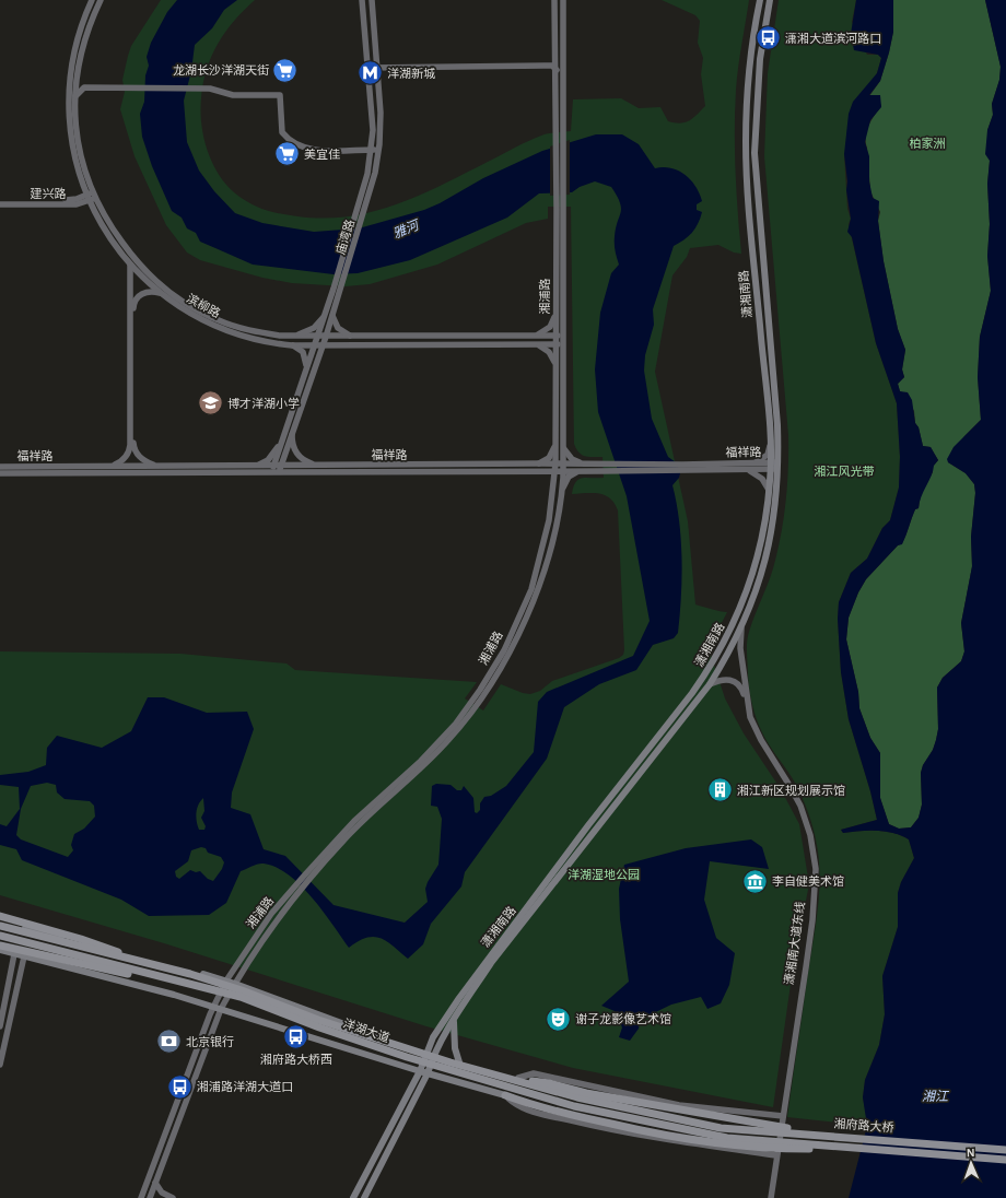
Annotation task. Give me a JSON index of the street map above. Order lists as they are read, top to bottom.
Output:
{
  "streets": {
    "highway": ["洋湖大道", "湘府路大桥"],
    "main road": [
      "建兴路",
      "庙湾路",
      "潇湘南路",
      "湘浦路",
      "滨柳路",
      "福祥路",
      "潇湘南大道东线"
    ]
  },
  "crossings": [
    ["建兴路", "滨柳路"],
    ["庙湾路", "滨柳路"],
    ["庙湾路", "福祥路"],
    ["潇湘南路", "福祥路"],
    ["潇湘南路", "潇湘南大道东线"],
    ["湘浦路", "滨柳路"],
    ["湘浦路", "福祥路"],
    ["洋湖大道", "湘府路大桥"]
  ],
  "water": ["雅河", "湘江"],
  "parks": ["柏家洲", "湘江风光带", "洋湖湿地公园"],
  "places": {
    "bus stop": ["潇湘大道滨河路口", "湘府路大桥西", "湘浦路洋湖大道口"],
    "supermarket": ["龙湖长沙洋湖天街", "美宜佳"],
    "metro station": ["洋湖新城"],
    "school or university": ["博才洋湖小学"],
    "building": ["湘江新区规划展示馆"],
    "museum": ["李自健美术馆"],
    "theatre": ["谢子龙影像艺术馆"],
    "bank": ["北京银行"]
  },
  "north": "top"
}
